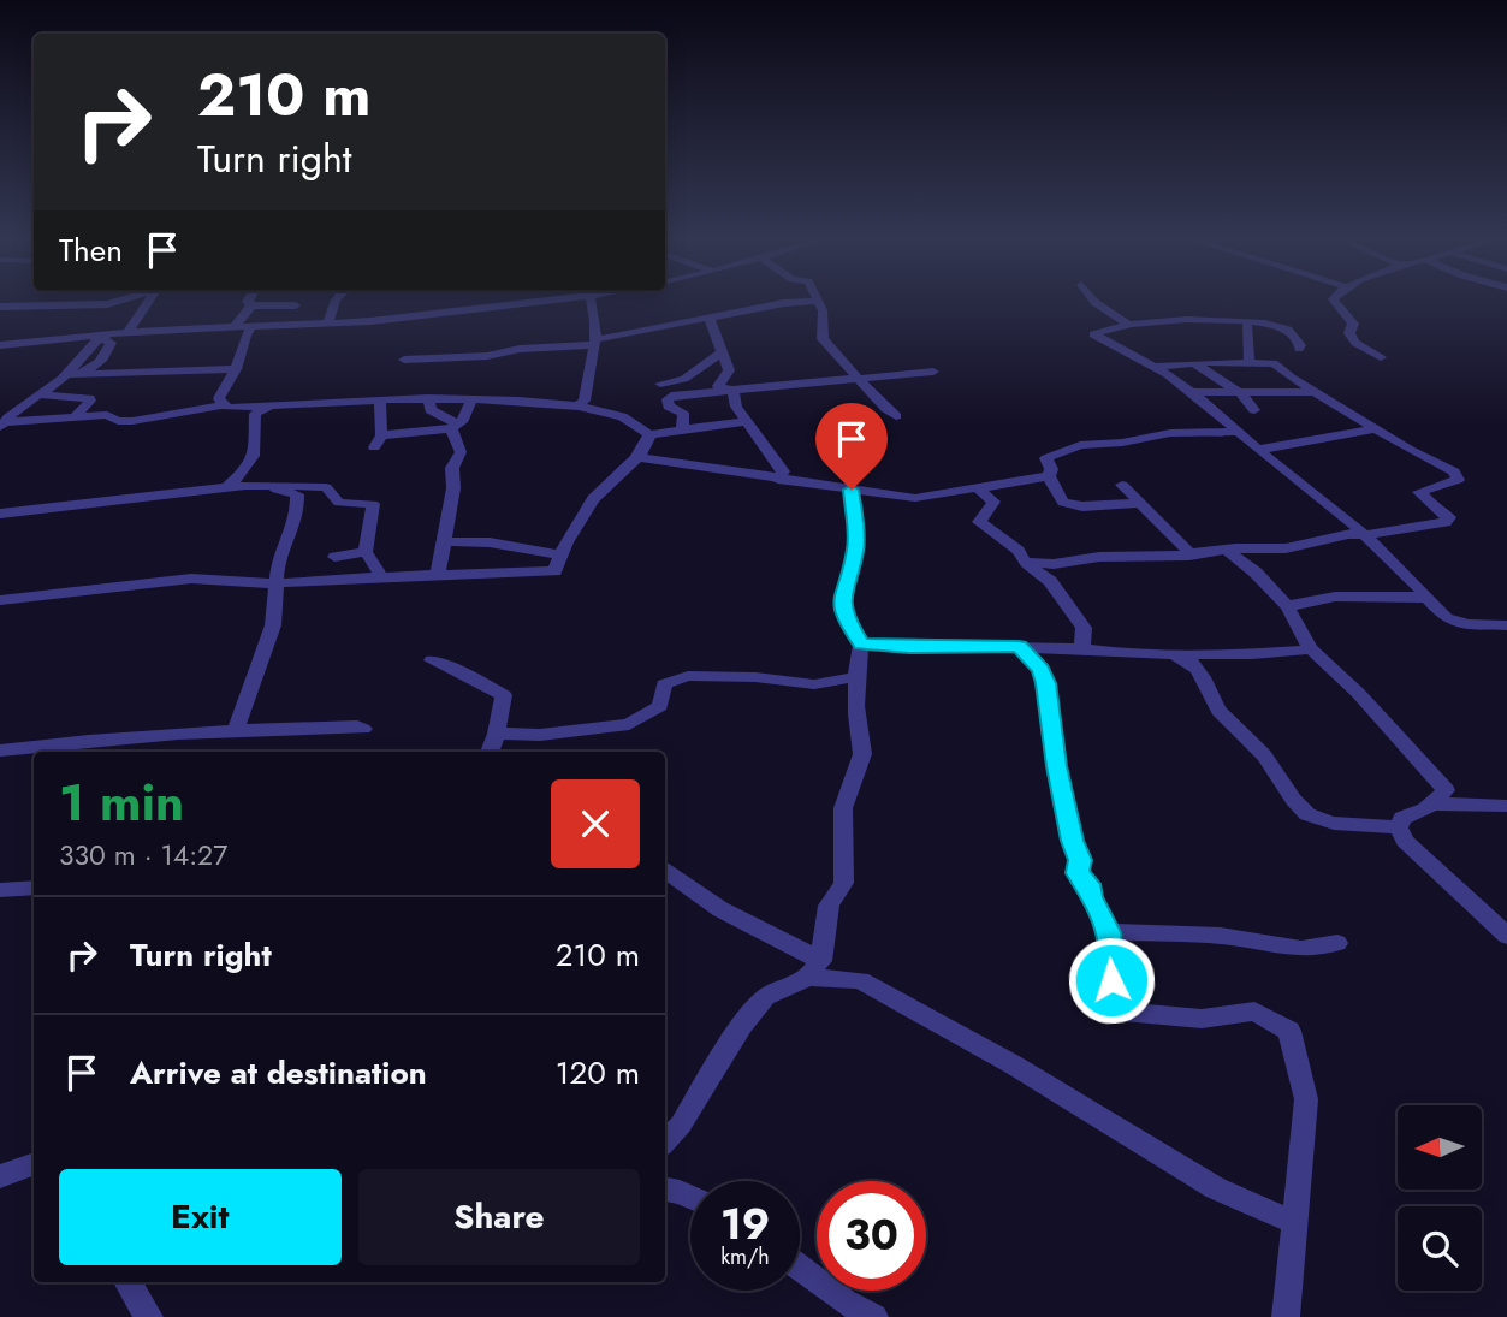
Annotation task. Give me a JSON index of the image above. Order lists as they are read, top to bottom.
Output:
{
  "north": "left",
  "page": {
    "turn": ["210 m", "Turn right"],
    "then": "Then",
    "heading": ["1 min", "330 m · 14:27"],
    "list": [
      {
        "name": "Turn right",
        "value": "210 m"
      },
      {
        "name": "Arrive at destination",
        "value": "120 m"
      }
    ],
    "buttons": ["Exit", "Share"],
    "speed": "19 km/h",
    "limit": "30"
  }
}
